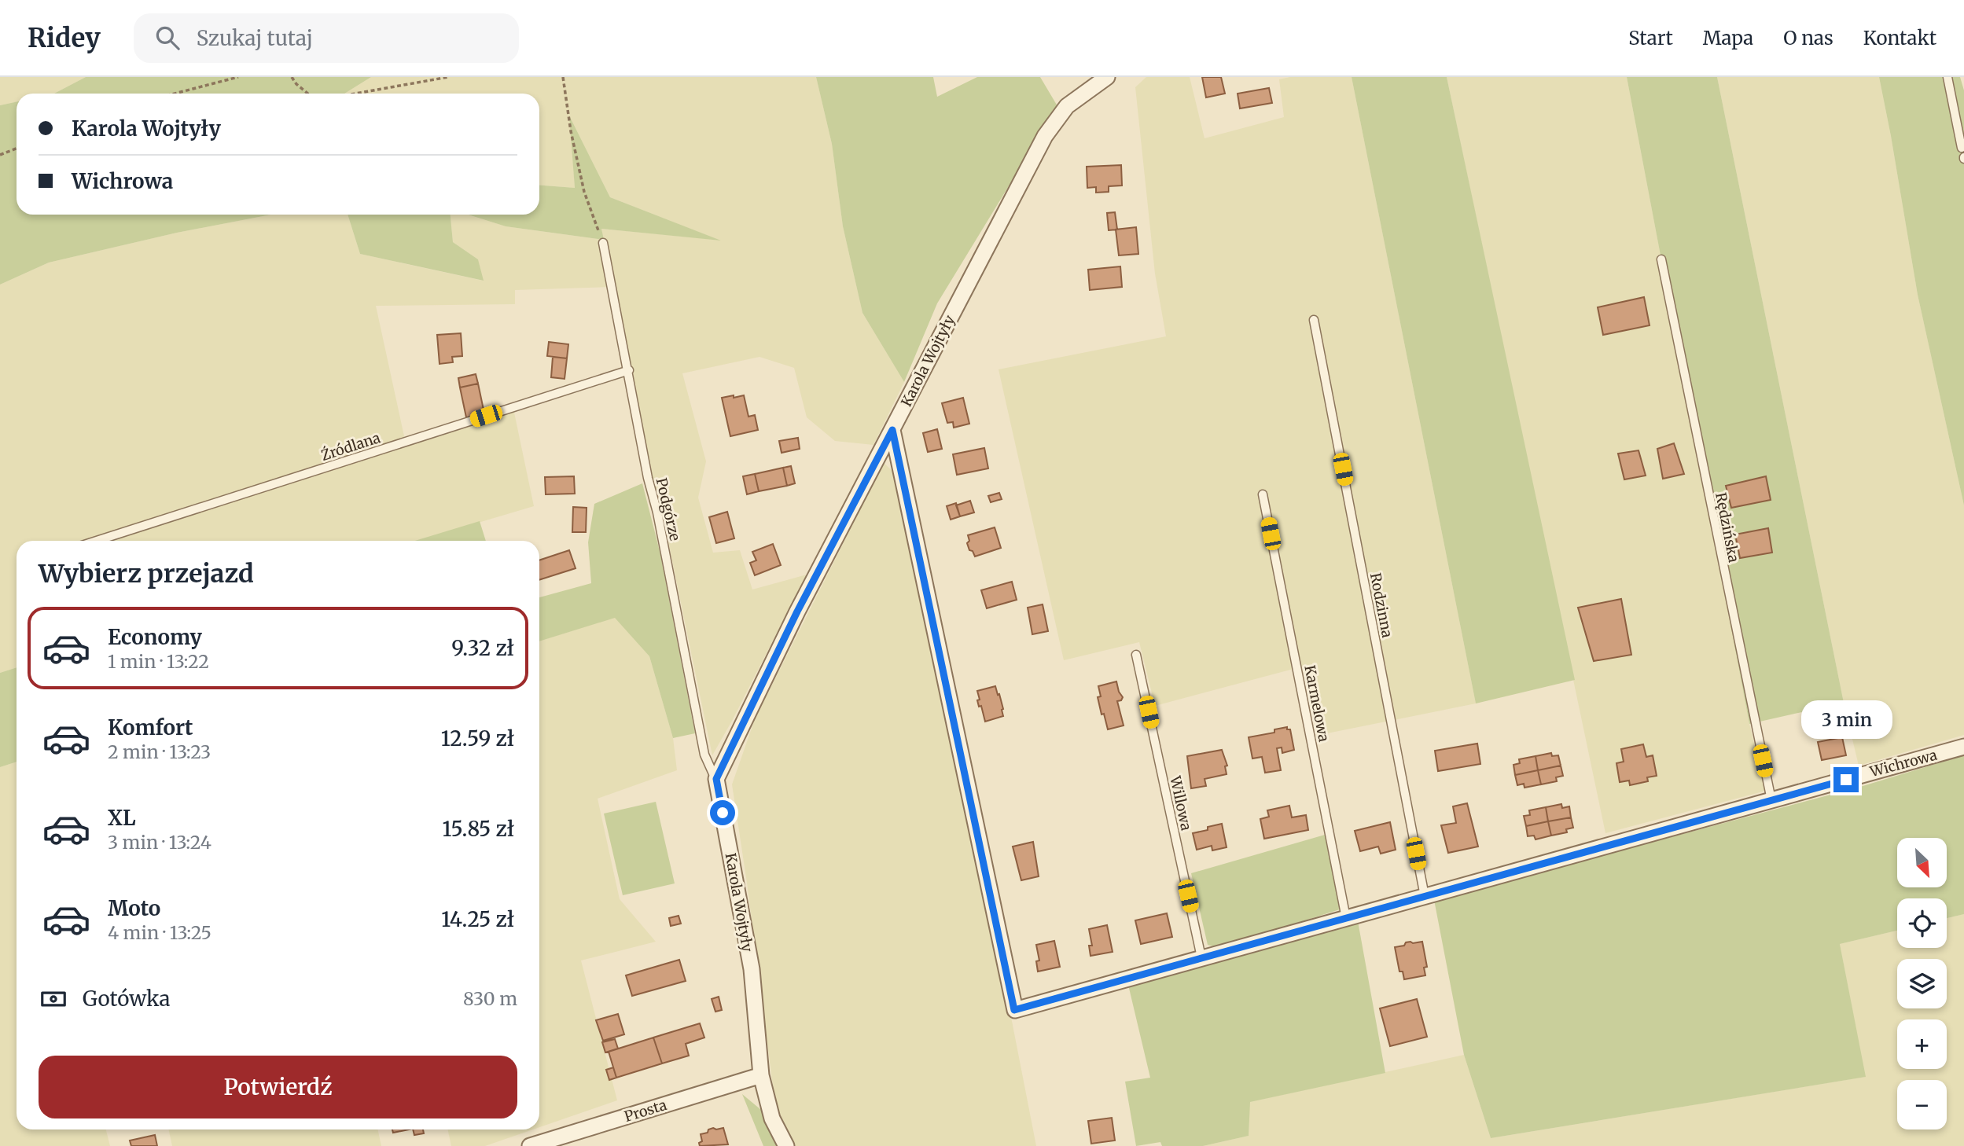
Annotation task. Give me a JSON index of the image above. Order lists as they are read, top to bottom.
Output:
{
  "streets": {
    "street": ["Karola Wojtyły", "Wichrowa", "Prosta"],
    "lane": [
      "Źródlana",
      "Podgórze",
      "Rędzińska",
      "Rodzinna",
      "Karmelowa",
      "Willowa"
    ]
  },
  "crossings": [
    ["Karola Wojtyły", "Podgórze"],
    ["Karola Wojtyły", "Wichrowa"],
    ["Karola Wojtyły", "Prosta"],
    ["Źródlana", "Podgórze"],
    ["Rędzińska", "Wichrowa"],
    ["Rodzinna", "Wichrowa"],
    ["Karmelowa", "Wichrowa"],
    ["Wichrowa", "Willowa"]
  ],
  "north": "bottom right",
  "page": {
    "header": "Ridey",
    "search": "Szukaj tutaj",
    "nav": [
      "Start",
      "Mapa",
      "O nas",
      "Kontakt"
    ],
    "banner": ["Karola Wojtyły", "Wichrowa"],
    "heading": "Wybierz przejazd",
    "list": [
      {
        "name": "Economy",
        "note": "1 min · 13:22",
        "value": "9.32 zł"
      },
      {
        "name": "Komfort",
        "note": "2 min · 13:23",
        "value": "12.59 zł"
      },
      {
        "name": "XL",
        "note": "3 min · 13:24",
        "value": "15.85 zł"
      },
      {
        "name": "Moto",
        "note": "4 min · 13:25",
        "value": "14.25 zł"
      }
    ],
    "bubble": "3 min",
    "map_buttons": ["+", "−"],
    "pay": ["Gotówka", "830 m"],
    "buttons": "Potwierdź"
  }
}
